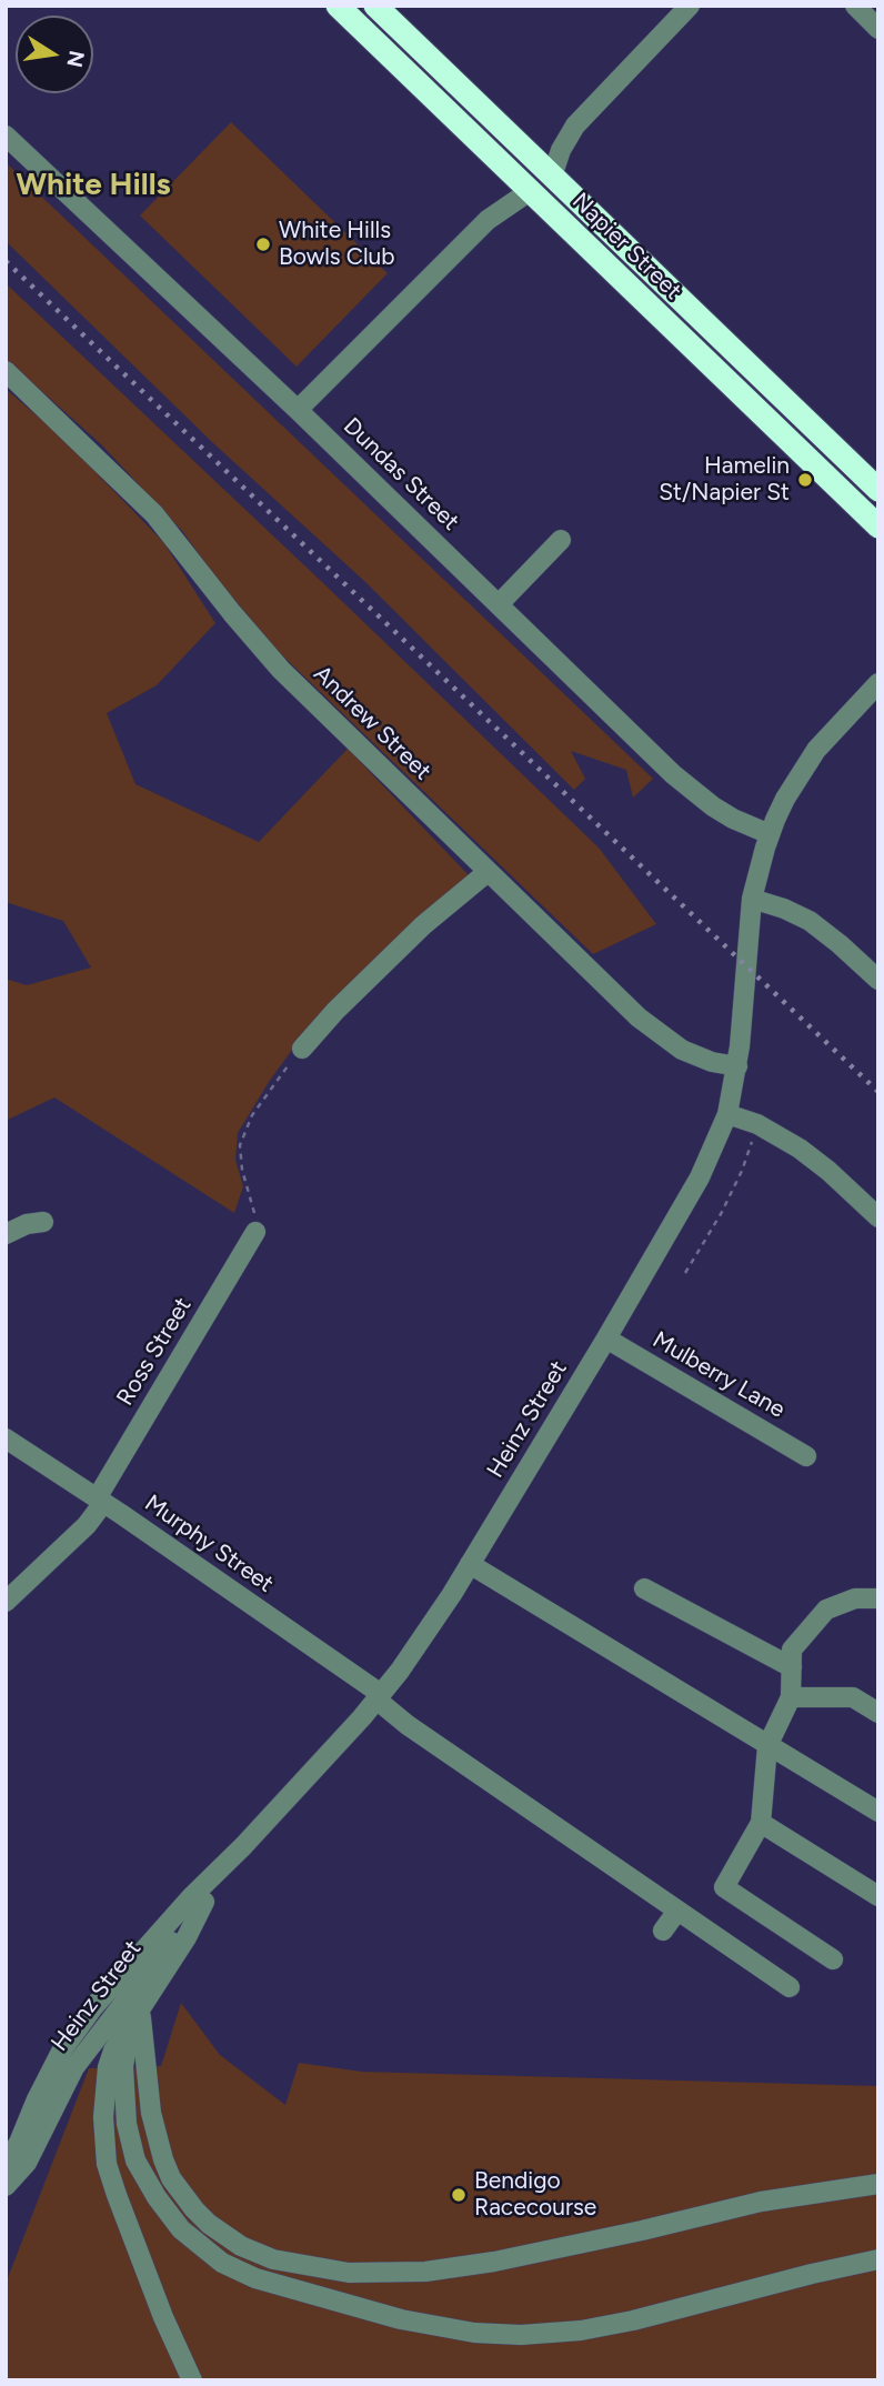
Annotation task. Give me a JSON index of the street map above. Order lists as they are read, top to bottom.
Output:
{
  "streets": {
    "highway": ["Napier Street"],
    "street": [
      "Dundas Street",
      "Andrew Street",
      "Ross Street",
      "Mulberry Lane",
      "Heinz Street",
      "Murphy Street"
    ]
  },
  "crossings": [
    ["Dundas Street", "Heinz Street"],
    ["Andrew Street", "Heinz Street"],
    ["Ross Street", "Murphy Street"],
    ["Mulberry Lane", "Heinz Street"],
    ["Heinz Street", "Murphy Street"]
  ],
  "districts": ["White Hills"],
  "places": ["White Hills Bowls Club", "Hamelin St/Napier St", "Bendigo Racecourse"],
  "north": "right"
}
